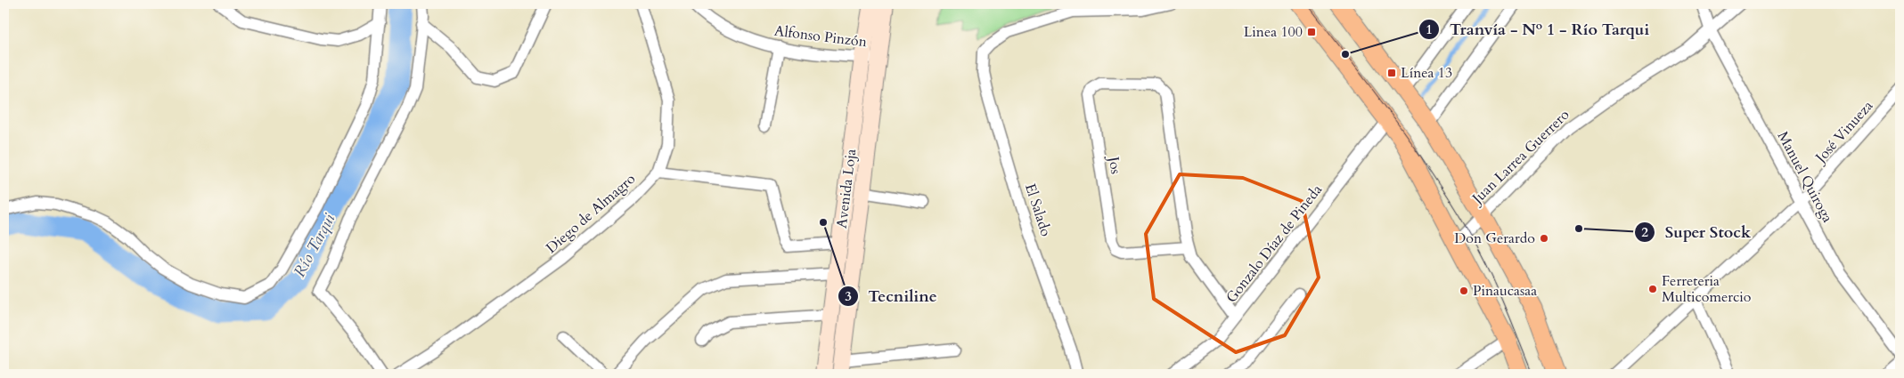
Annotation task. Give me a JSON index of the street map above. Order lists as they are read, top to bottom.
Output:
{
  "streets": {
    "main road": ["Avenida Loja"],
    "street": [
      "Alfonso Pinzón",
      "José Vinueza",
      "Juan Larrea Guerrero",
      "Jos",
      "Manuel Quiroga",
      "El Salado",
      "Diego de Almagro",
      "Gonzalo Díaz de Pineda"
    ]
  },
  "crossings": [
    ["Alfonso Pinzón", "Avenida Loja"],
    ["José Vinueza", "Manuel Quiroga"],
    ["Juan Larrea Guerrero", "Manuel Quiroga"]
  ],
  "water": ["Río Tarqui"],
  "places": {
    "transit": ["Linea 100", "Línea 13"],
    "other": [
      "Tranvía - Nº 1 - Río Tarqui",
      "Tecniline",
      "Super Stock",
      "Don Gerardo",
      "Ferreteria Multicomercio",
      "Pinaucasaa"
    ]
  }
}
